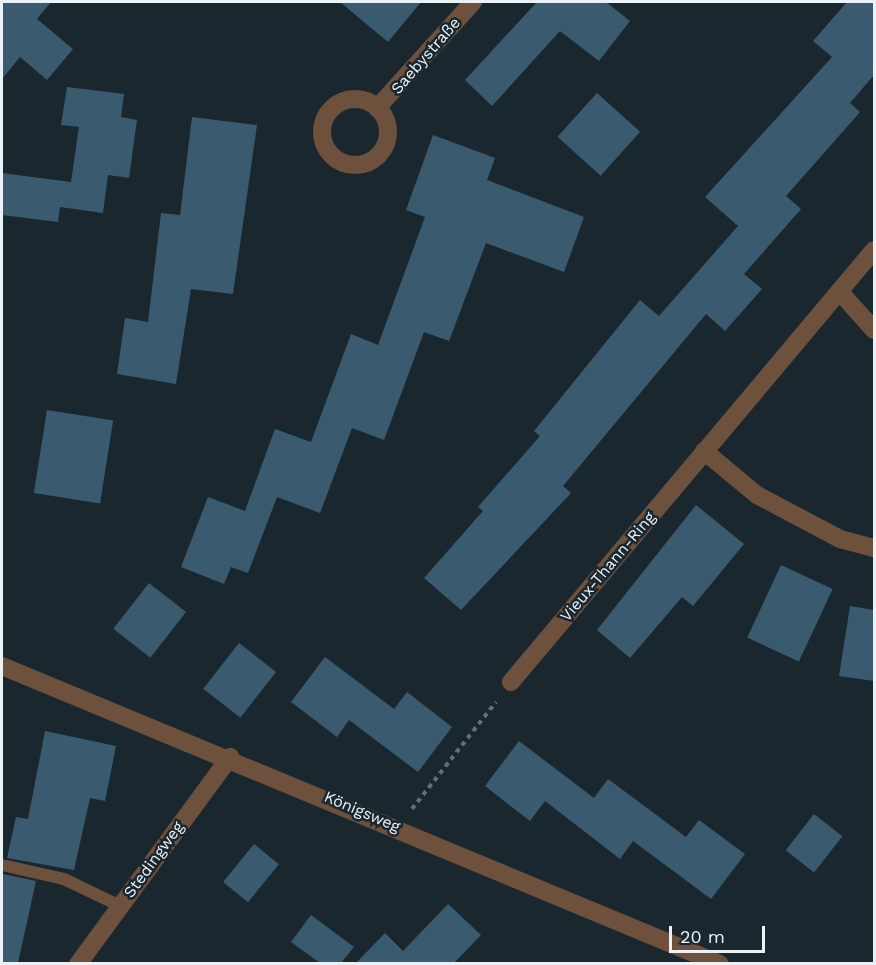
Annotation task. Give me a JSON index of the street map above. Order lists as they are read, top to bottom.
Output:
{
  "streets": {
    "street": [
      "Saebystraße",
      "Vieux-Thann-Ring",
      "Königsweg",
      "Stedingweg"
    ]
  },
  "crossings": [
    ["Königsweg", "Stedingweg"]
  ],
  "scale_bar": "20 m"
}
